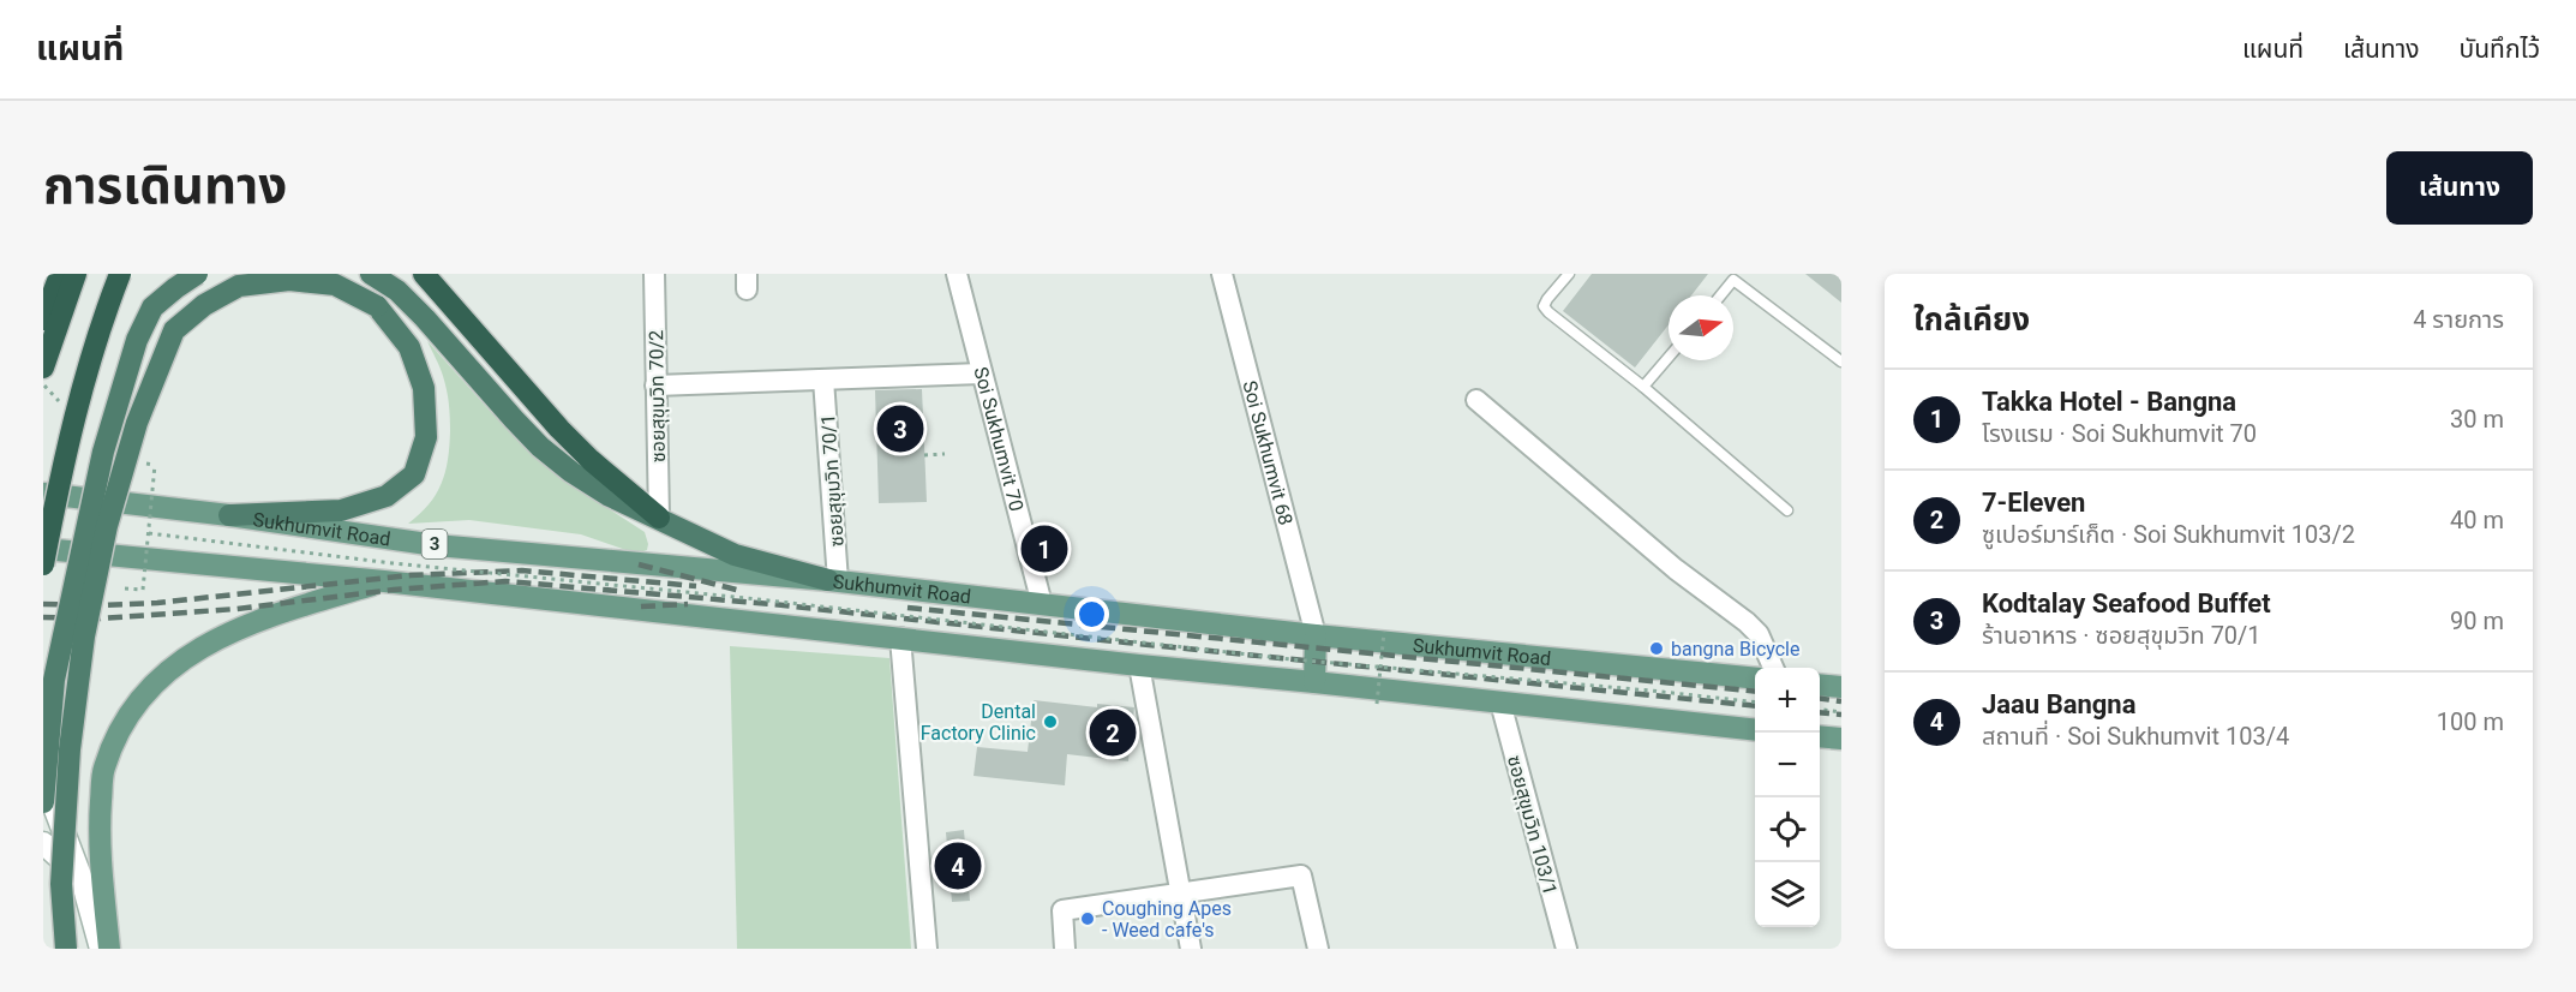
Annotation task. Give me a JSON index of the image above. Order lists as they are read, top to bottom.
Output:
{
  "streets": {
    "main road": ["Sukhumvit Road", "3"],
    "street": [
      "ซอยสุขุมวิท 70/2",
      "Soi Sukhumvit 70",
      "Soi Sukhumvit 68",
      "ซอยสุขุมวิท 70/1",
      "ซอยสุขุมวิท 103/1"
    ]
  },
  "crossings": [
    ["Soi Sukhumvit 70", "Sukhumvit Road"],
    ["Soi Sukhumvit 68", "Sukhumvit Road"],
    ["ซอยสุขุมวิท 70/1", "Sukhumvit Road"]
  ],
  "places": ["bangna Bicycle", "Dental Factory Clinic", "Coughing Apes - Weed cafe's"],
  "north": "right",
  "page": {
    "header": "แผนที่",
    "nav": ["แผนที่", "เส้นทาง", "บันทึกไว้"],
    "title": "การเดินทาง",
    "buttons": "เส้นทาง",
    "heading": ["ใกล้เคียง", "4 รายการ"],
    "list": [
      {
        "mark": "1",
        "name": "Takka Hotel - Bangna",
        "note": "โรงแรม · Soi Sukhumvit 70",
        "value": "30 m"
      },
      {
        "mark": "2",
        "name": "7-Eleven",
        "note": "ซูเปอร์มาร์เก็ต · Soi Sukhumvit 103/2",
        "value": "40 m"
      },
      {
        "mark": "3",
        "name": "Kodtalay Seafood Buffet",
        "note": "ร้านอาหาร · ซอยสุขุมวิท 70/1",
        "value": "90 m"
      },
      {
        "mark": "4",
        "name": "Jaau Bangna",
        "note": "สถานที่ · Soi Sukhumvit 103/4",
        "value": "100 m"
      }
    ],
    "pins": [
      "3",
      "1",
      "2",
      "4"
    ],
    "map_buttons": ["+", "−"]
  }
}
